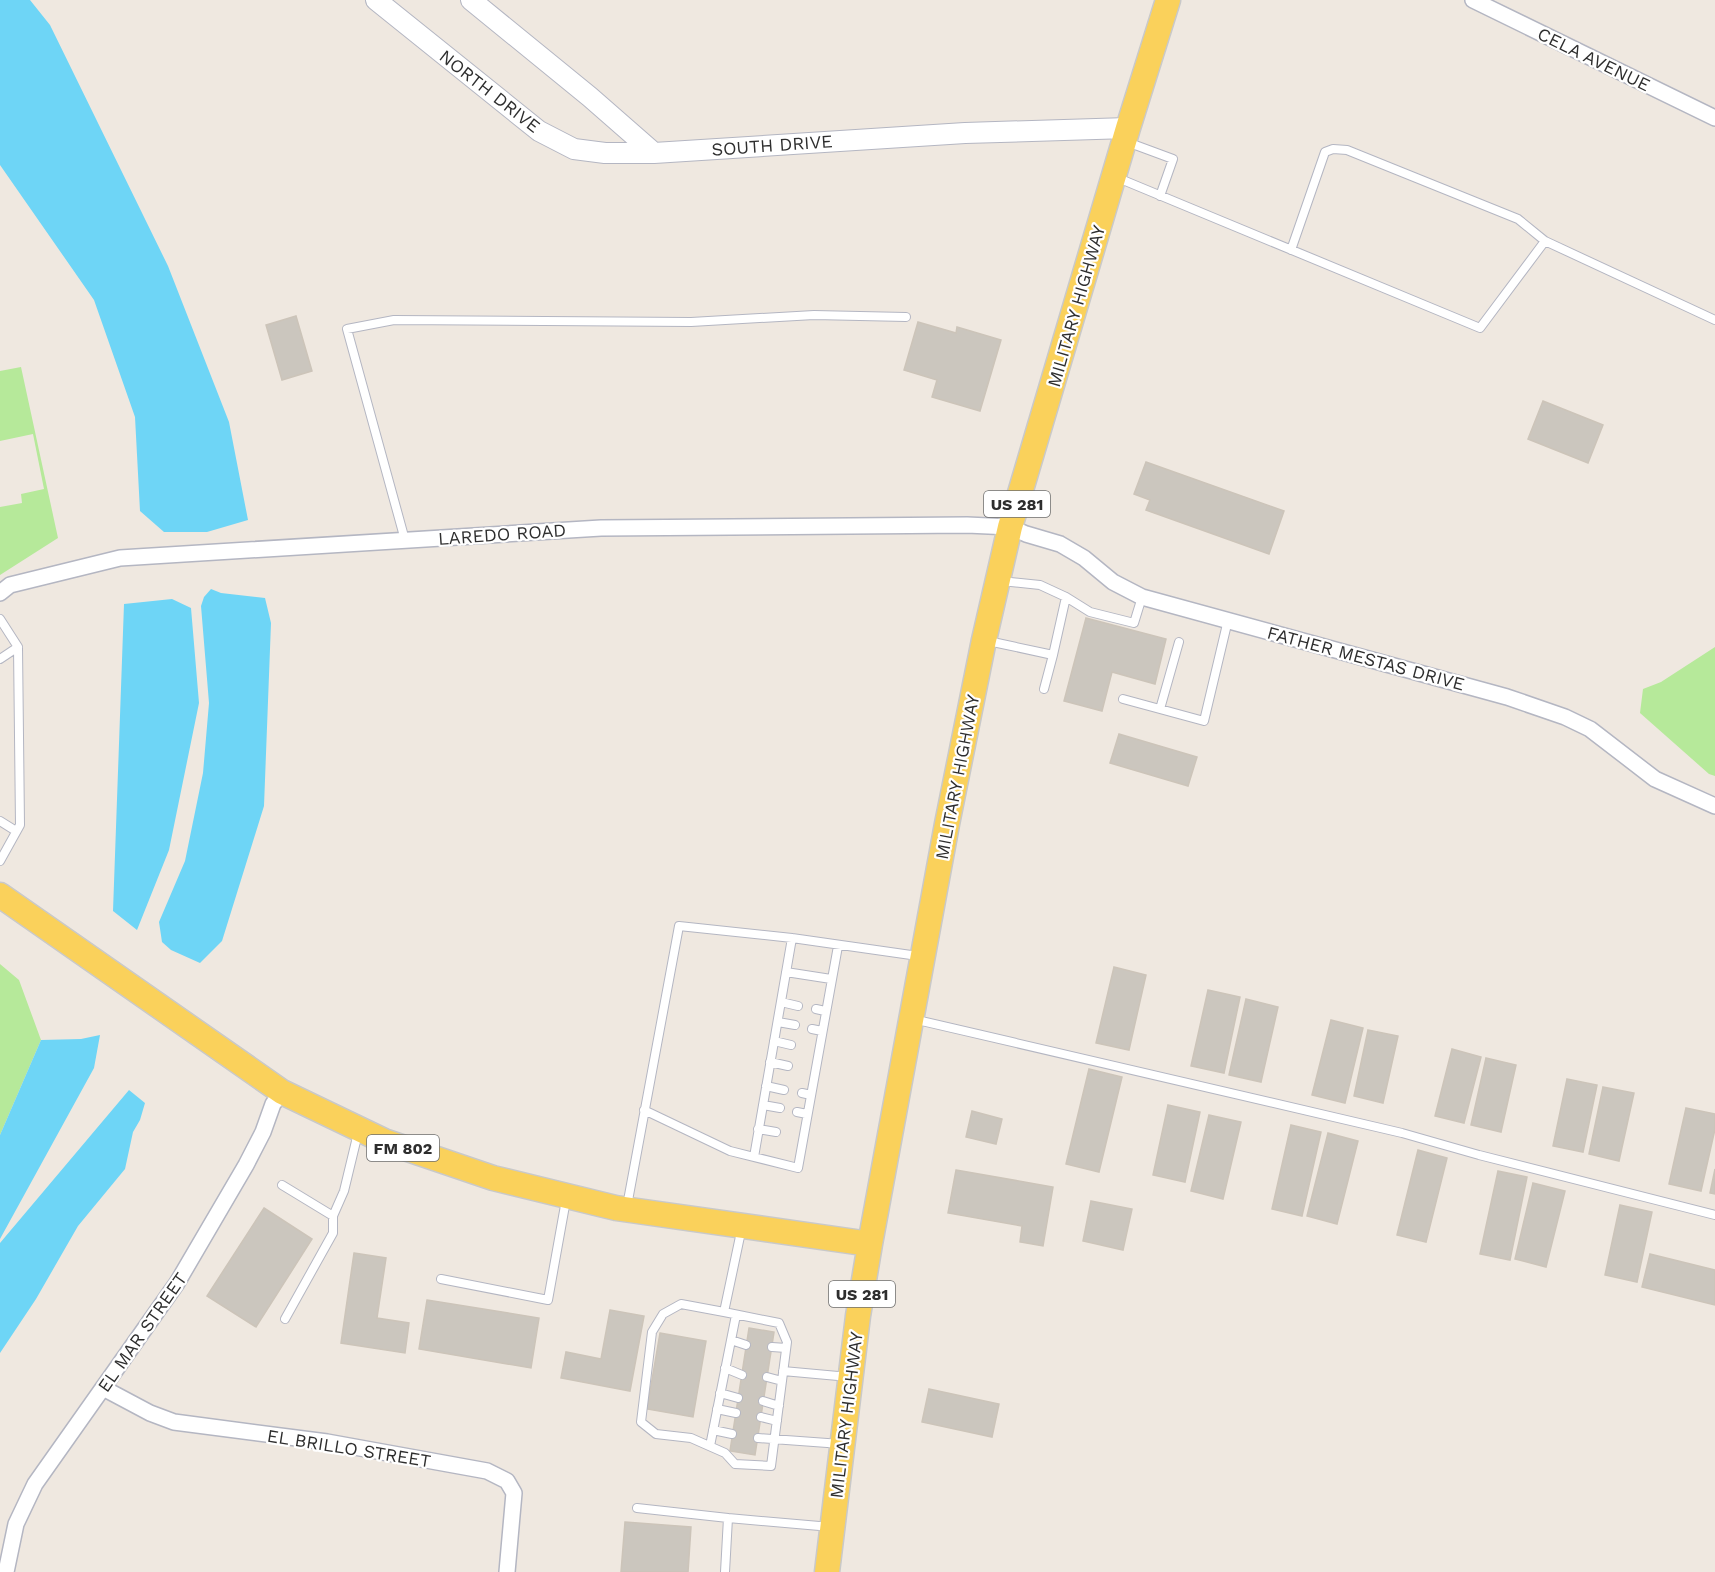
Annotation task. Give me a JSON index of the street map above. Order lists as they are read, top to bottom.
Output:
{
  "streets": {
    "main road": ["MILITARY HIGHWAY", "US 281", "FM 802"],
    "street": [
      "CELA AVENUE",
      "NORTH DRIVE",
      "SOUTH DRIVE",
      "LAREDO ROAD",
      "FATHER MESTAS DRIVE",
      "EL MAR STREET",
      "EL BRILLO STREET"
    ]
  },
  "crossings": [
    ["NORTH DRIVE", "SOUTH DRIVE"],
    ["SOUTH DRIVE", "MILITARY HIGHWAY"],
    ["MILITARY HIGHWAY", "LAREDO ROAD"],
    ["MILITARY HIGHWAY", "FATHER MESTAS DRIVE"],
    ["MILITARY HIGHWAY", "FM 802"],
    ["LAREDO ROAD", "FATHER MESTAS DRIVE"],
    ["FM 802", "EL MAR STREET"],
    ["EL MAR STREET", "EL BRILLO STREET"]
  ]
}
